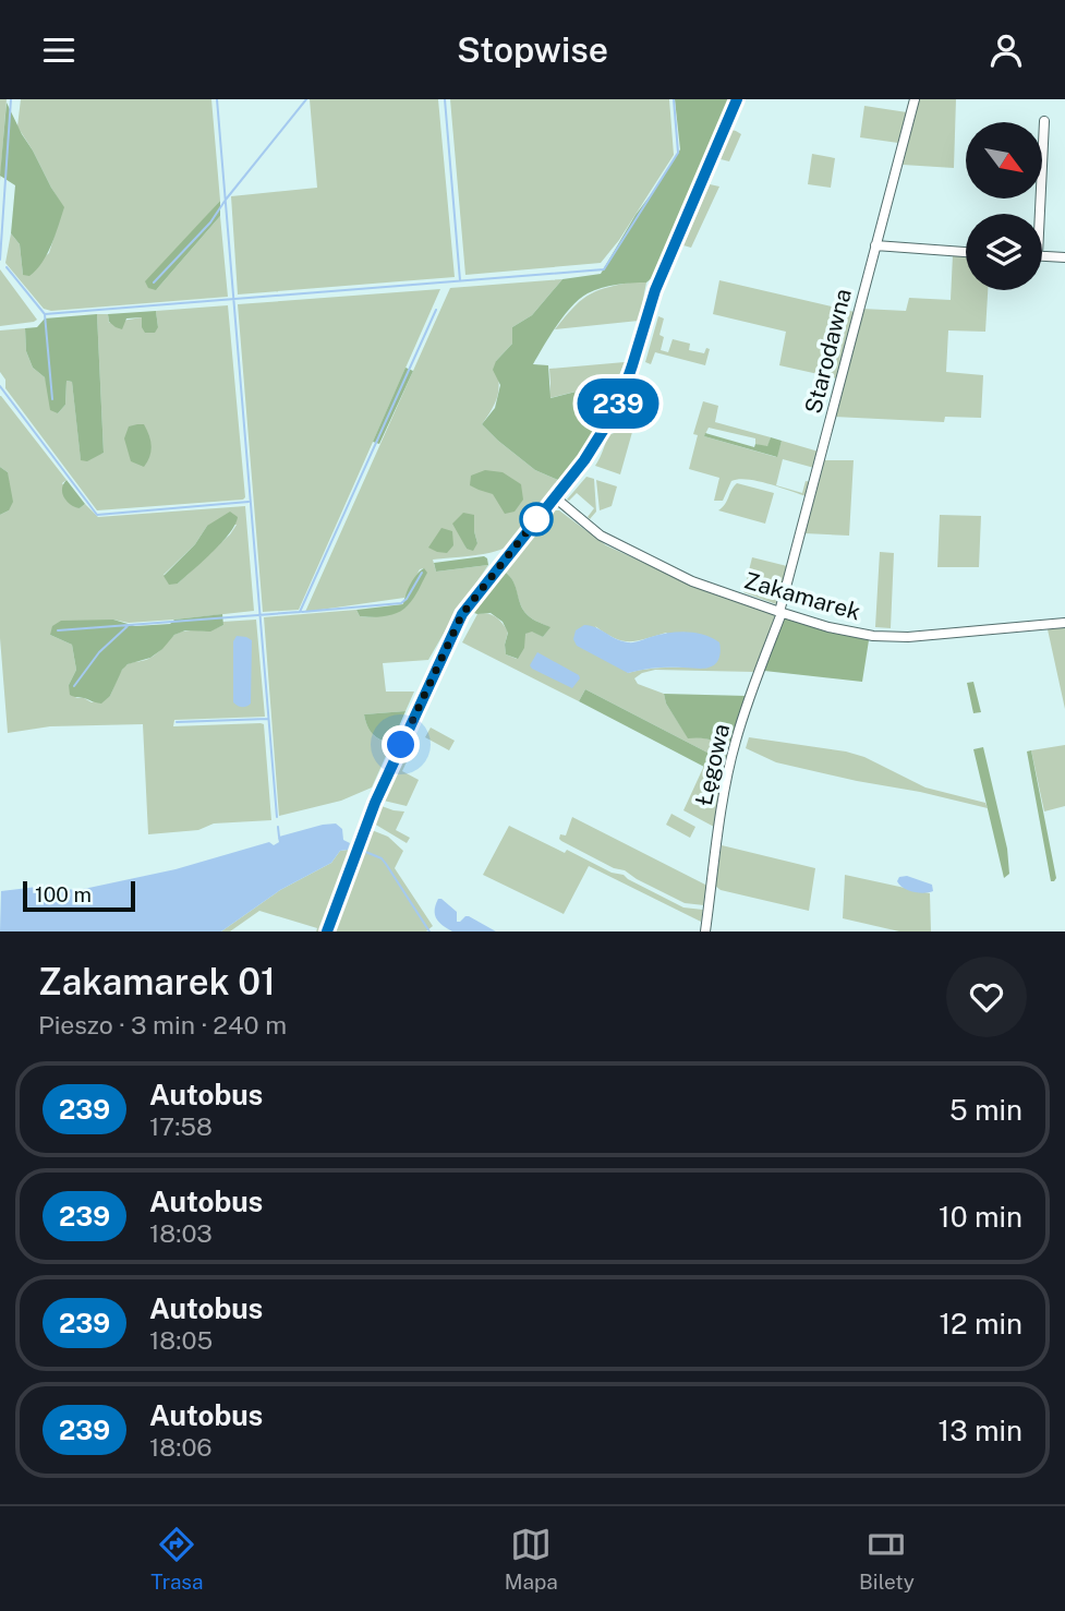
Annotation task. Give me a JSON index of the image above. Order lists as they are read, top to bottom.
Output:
{
  "streets": {
    "street": ["Starodawna", "Zakamarek", "Łęgowa"]
  },
  "crossings": [
    ["Starodawna", "Zakamarek"],
    ["Starodawna", "Łęgowa"],
    ["Zakamarek", "Łęgowa"]
  ],
  "lines": ["bus line 239"],
  "scale_bar": "100 m",
  "north": "bottom right",
  "page": {
    "header": "Stopwise",
    "on_map": "239",
    "scale": "100 m",
    "heading": ["Zakamarek 01", "Pieszo · 3 min · 240 m"],
    "list": [
      {
        "mark": "239",
        "name": "Autobus",
        "note": "17:58",
        "value": "5 min"
      },
      {
        "mark": "239",
        "name": "Autobus",
        "note": "18:03",
        "value": "10 min"
      },
      {
        "mark": "239",
        "name": "Autobus",
        "note": "18:05",
        "value": "12 min"
      },
      {
        "mark": "239",
        "name": "Autobus",
        "note": "18:06",
        "value": "13 min"
      }
    ],
    "tabs": ["Trasa", "Mapa", "Bilety"]
  }
}
